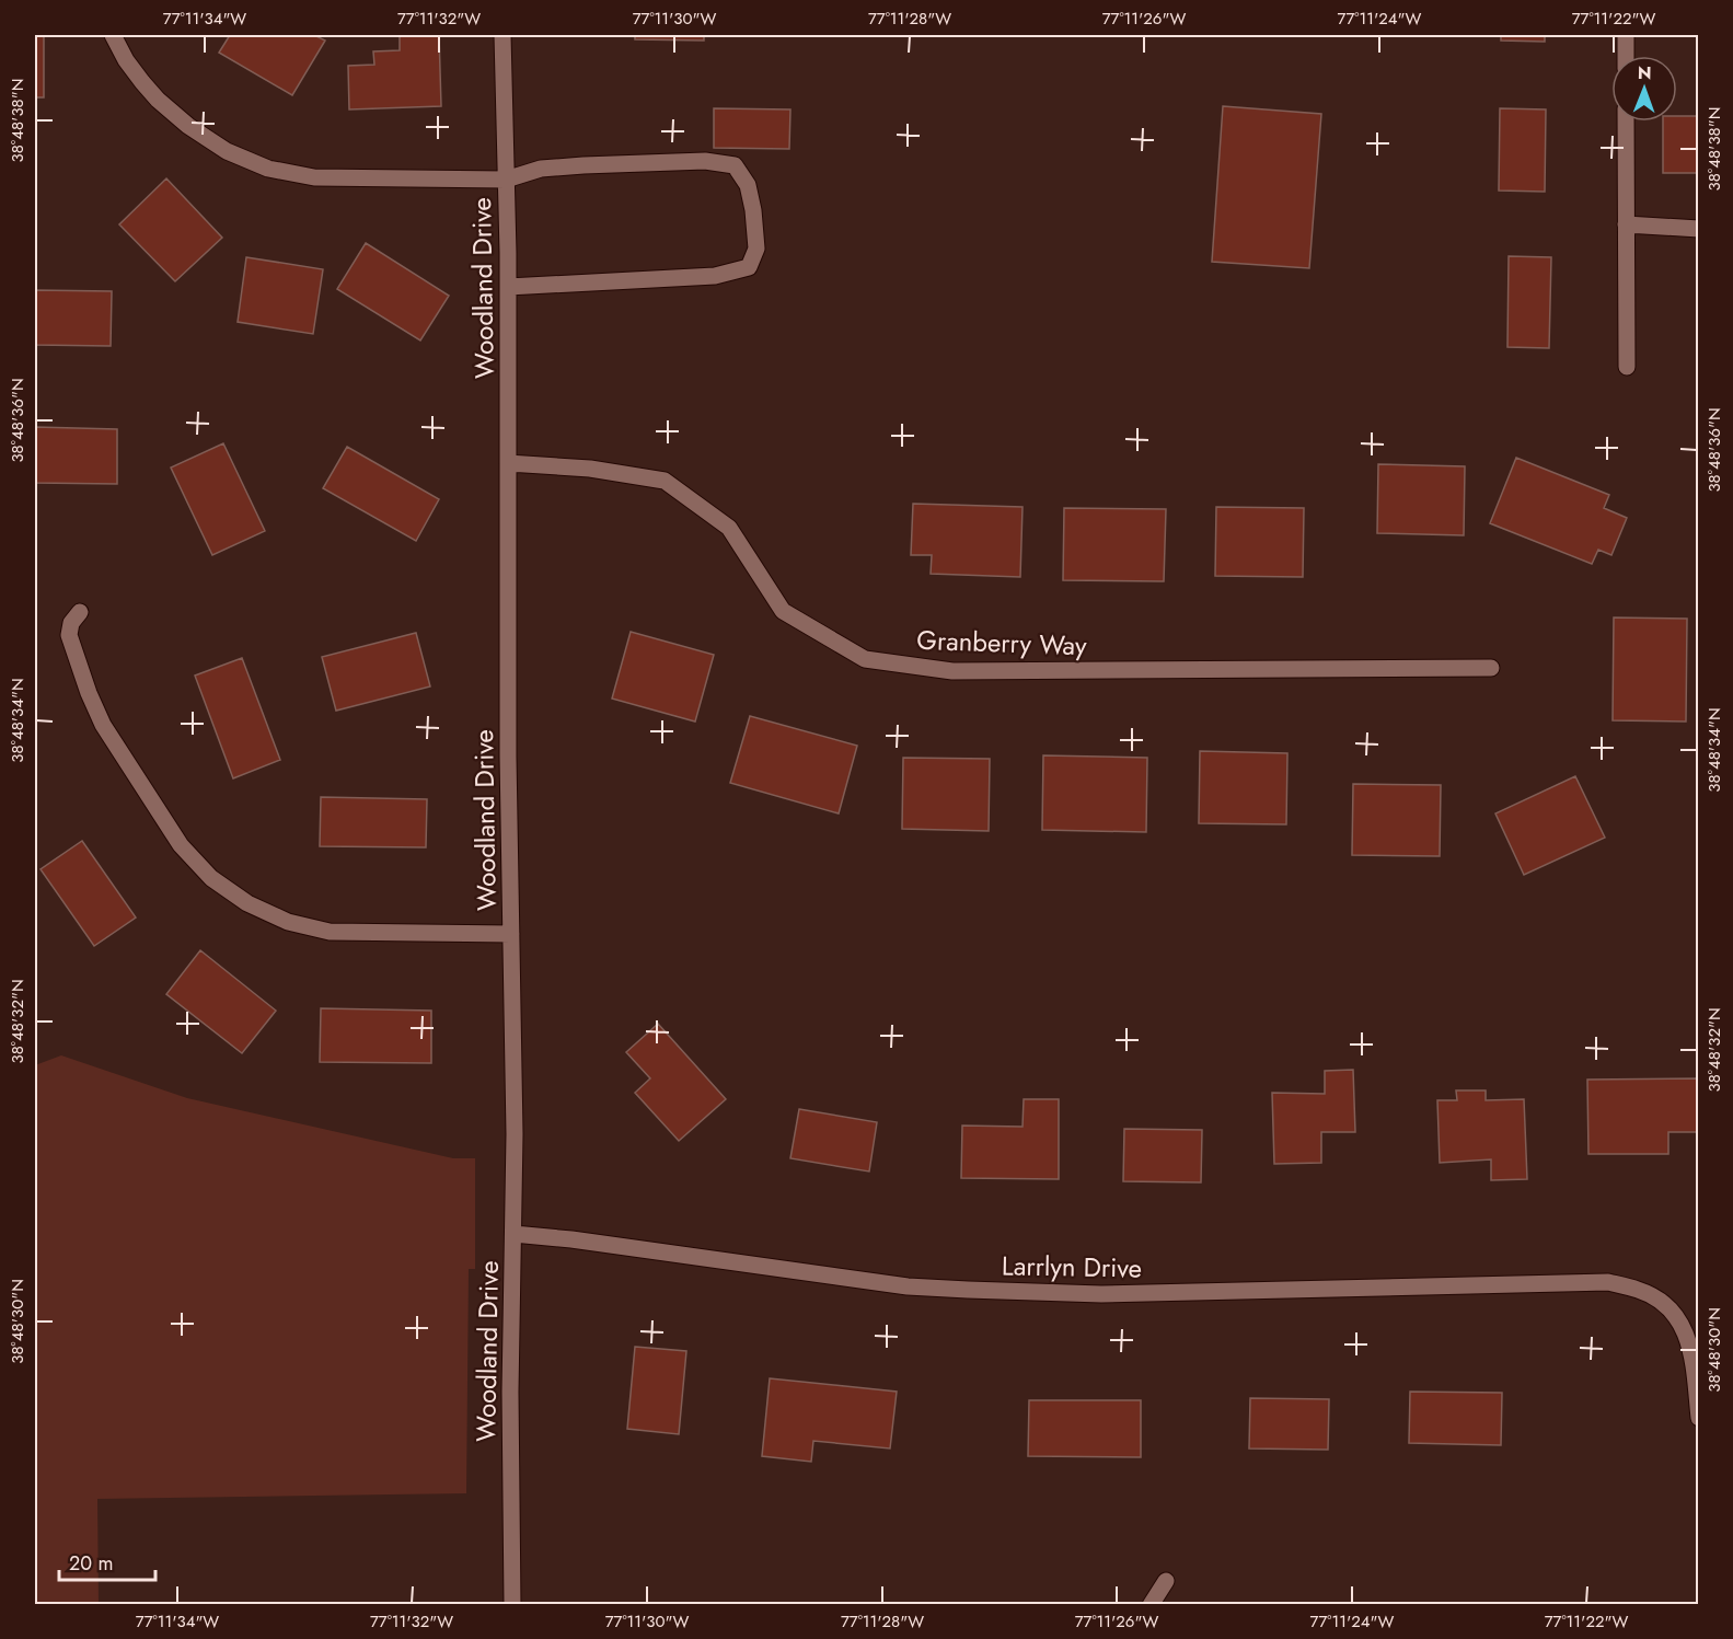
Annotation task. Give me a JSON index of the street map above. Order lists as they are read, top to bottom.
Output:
{
  "streets": {
    "street": ["Woodland Drive", "Granberry Way", "Larrlyn Drive"]
  },
  "crossings": [
    ["Woodland Drive", "Granberry Way"],
    ["Woodland Drive", "Larrlyn Drive"]
  ],
  "scale_bar": "20 m",
  "north": "top",
  "coordinates": [
    "77°11'34\"W",
    "77°11'32\"W",
    "77°11'30\"W",
    "77°11'28\"W",
    "77°11'26\"W",
    "77°11'24\"W",
    "77°11'22\"W",
    "38°48'38\"N",
    "38°48'36\"N",
    "38°48'34\"N",
    "38°48'32\"N",
    "38°48'30\"N"
  ]
}
